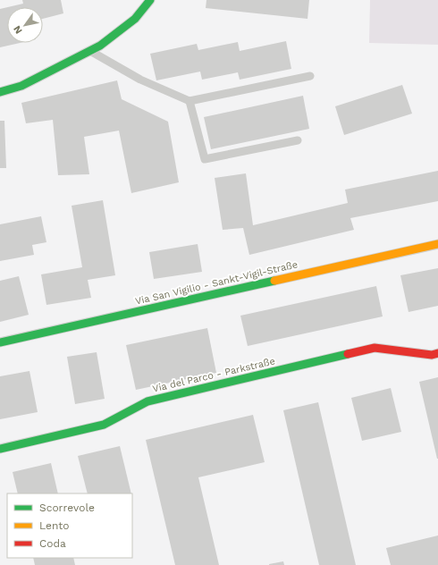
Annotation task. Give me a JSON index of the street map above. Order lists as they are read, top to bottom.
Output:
{
  "streets": {
    "street": ["Via San Vigilio - Sankt-Vigil-Straße", "Via del Parco - Parkstraße"]
  },
  "legend": ["Scorrevole", "Lento", "Coda"],
  "north": "bottom left"
}
